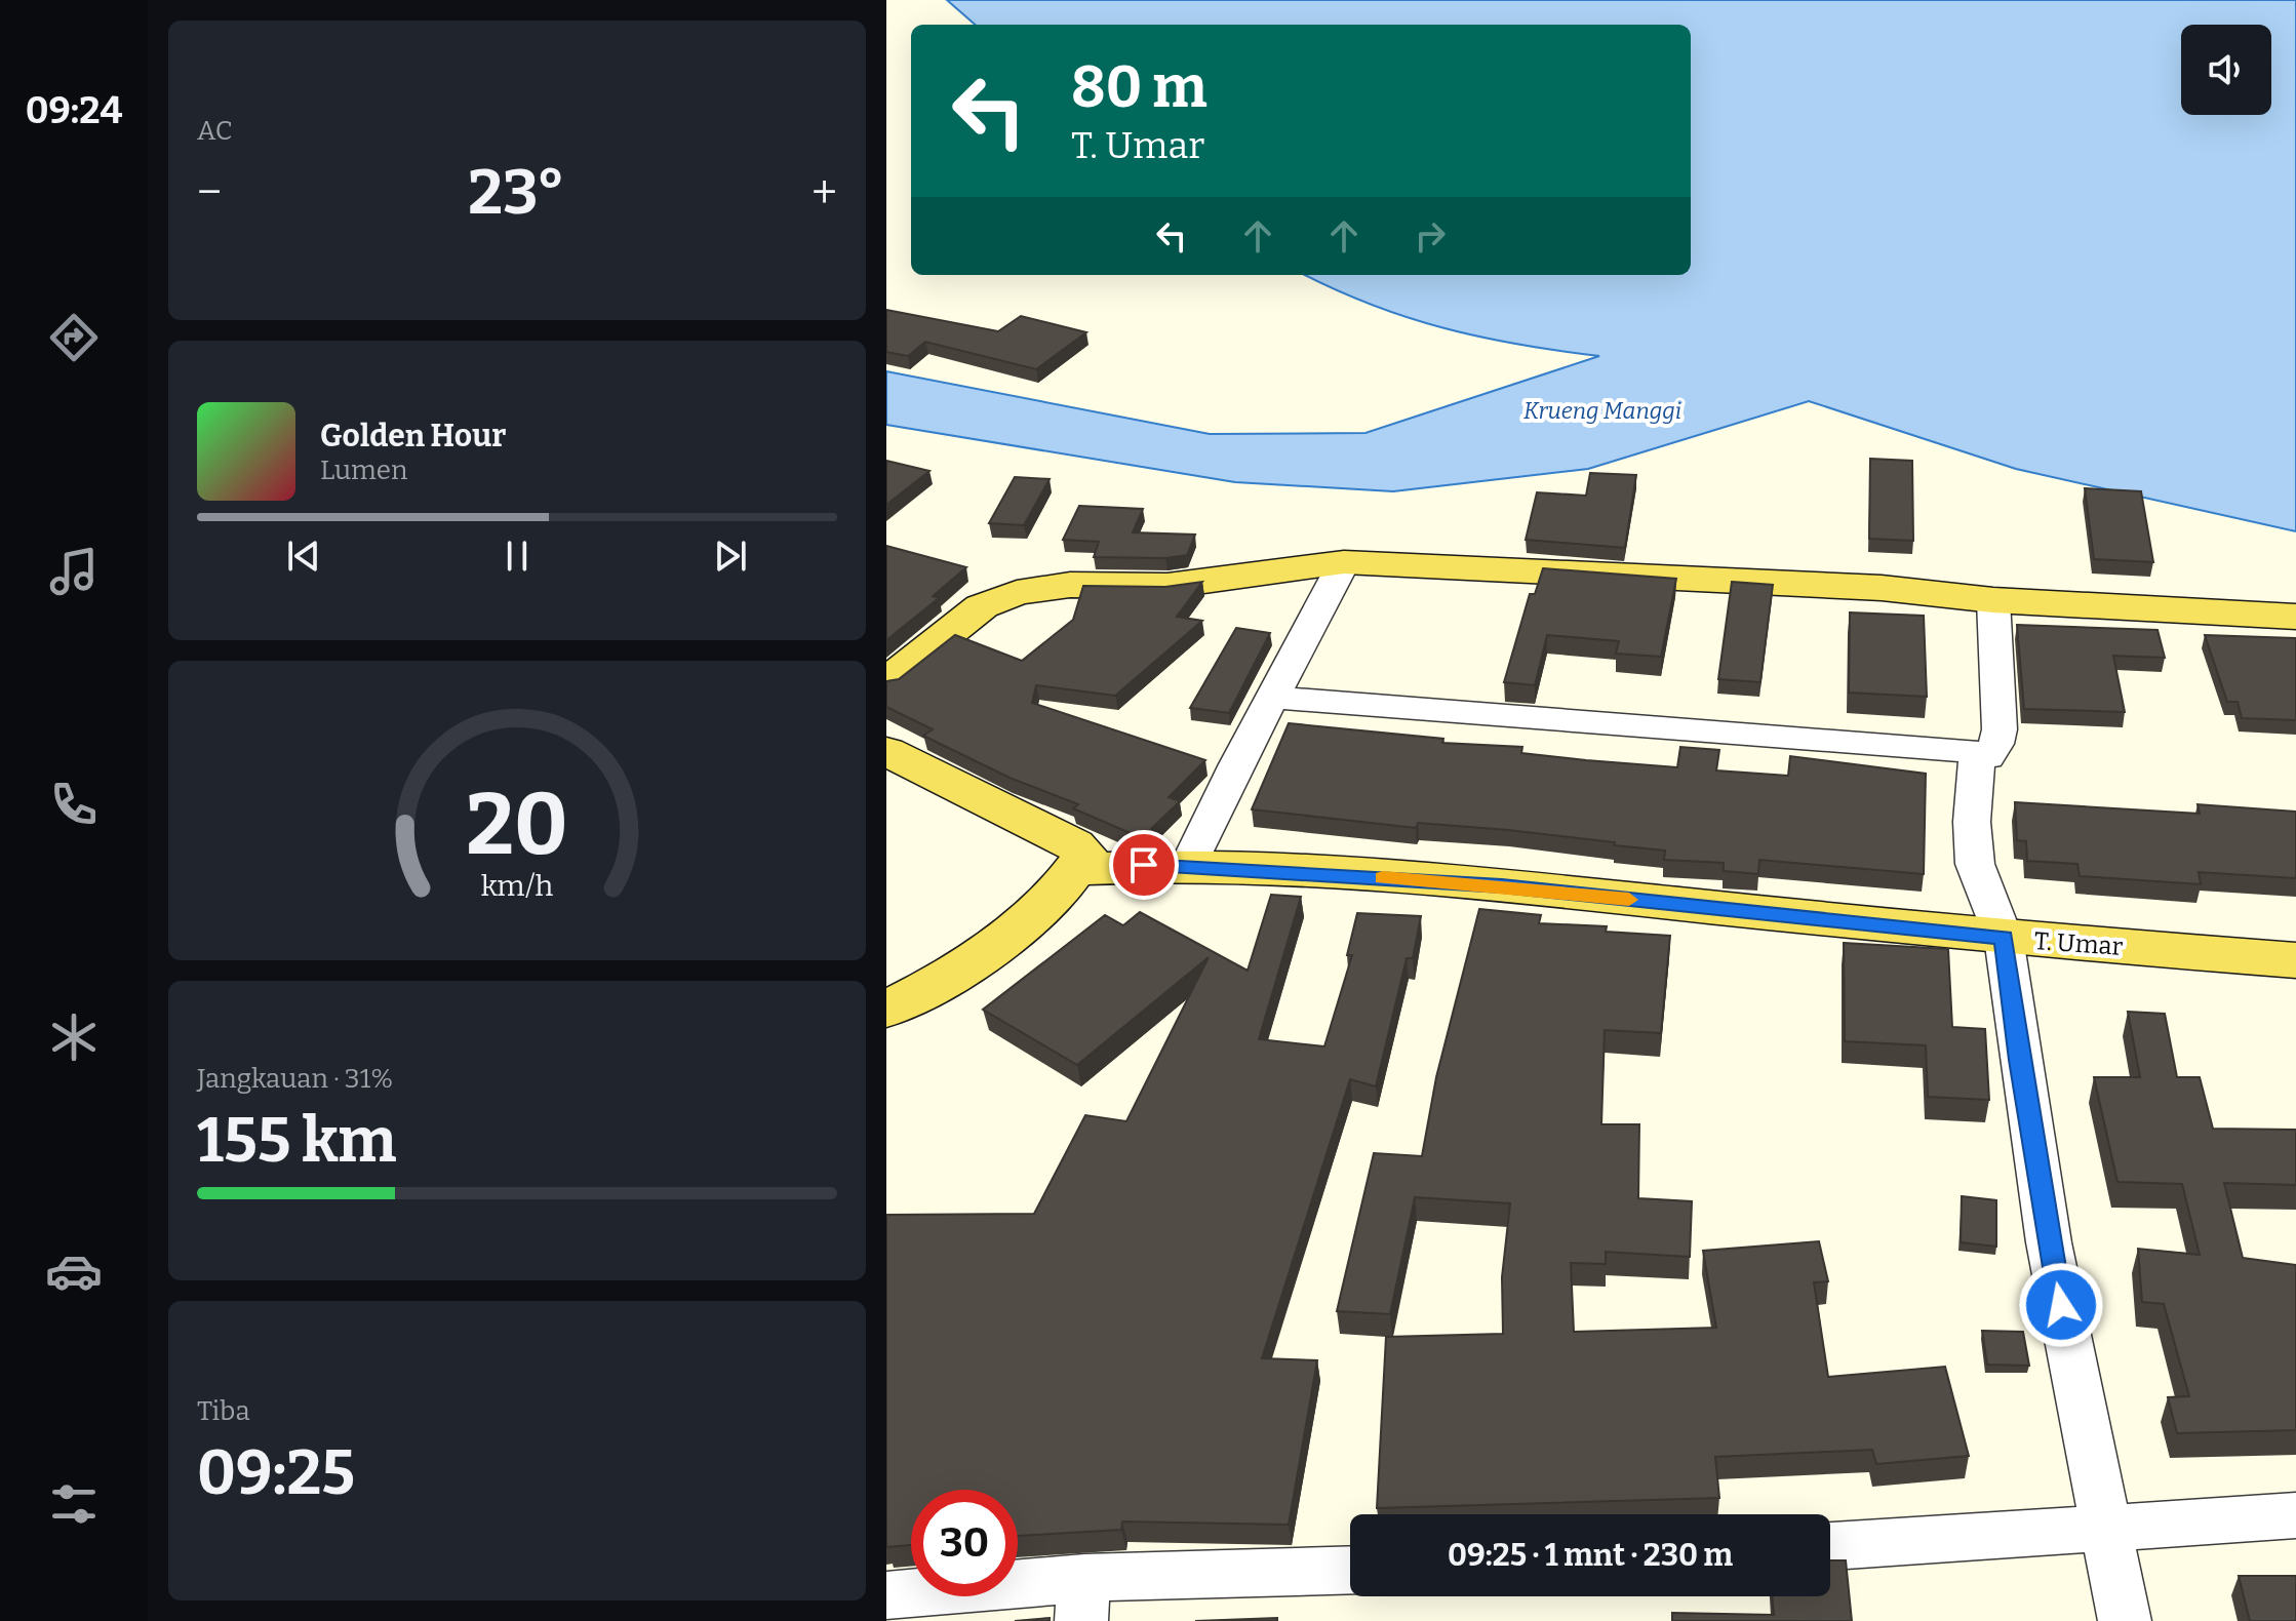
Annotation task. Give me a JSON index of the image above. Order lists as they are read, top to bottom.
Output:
{
  "streets": {
    "main road": ["T. Umar"]
  },
  "water": ["Krueng Manggi"],
  "page": {
    "tabs": "09:24",
    "tile": [
      "AC",
      ["Jangkauan · 31%", "155 km"],
      ["Tiba", "09:25"]
    ],
    "turn": ["80 m", "T. Umar"],
    "heat": ["−", "23°", "+"],
    "song": ["Golden Hour", "Lumen"],
    "limit": "30",
    "trip": "09:25 · 1 mnt · 230 m",
    "gauge": ["20", "km/h"]
  }
}
